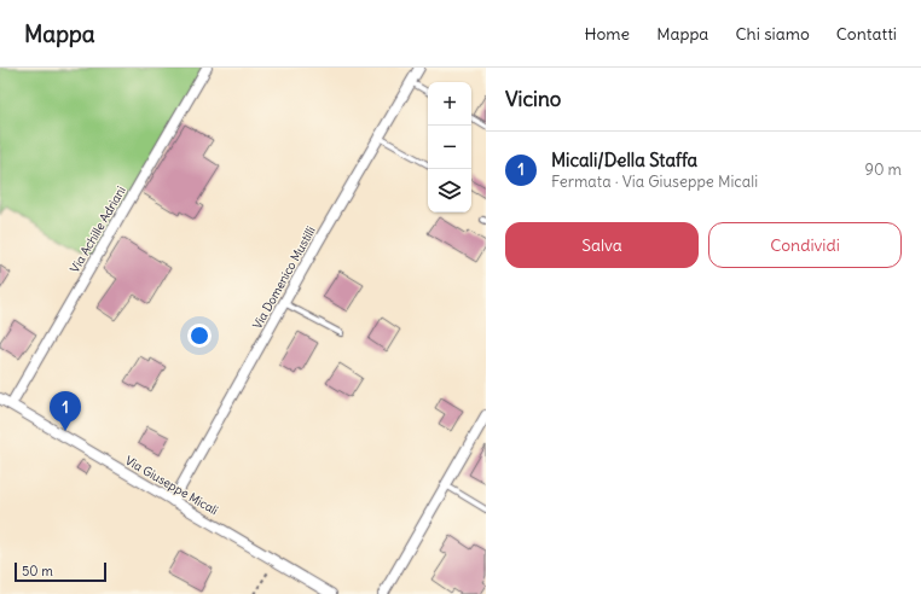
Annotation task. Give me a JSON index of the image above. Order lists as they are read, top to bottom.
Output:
{
  "streets": {
    "street": ["Via Achille Adriani", "Via Domenico Mustilli", "Via Giuseppe Micali"]
  },
  "crossings": [
    ["Via Achille Adriani", "Via Giuseppe Micali"],
    ["Via Domenico Mustilli", "Via Giuseppe Micali"]
  ],
  "scale_bar": "50 m",
  "page": {
    "header": "Mappa",
    "nav": [
      "Home",
      "Mappa",
      "Chi siamo",
      "Contatti"
    ],
    "heading": "Vicino",
    "map_buttons": ["+", "−"],
    "list": [
      {
        "mark": "1",
        "name": "Micali/Della Staffa",
        "note": "Fermata · Via Giuseppe Micali",
        "value": "90 m"
      }
    ],
    "buttons": ["Salva", "Condividi"],
    "pins": "1",
    "scale": "50 m"
  }
}
